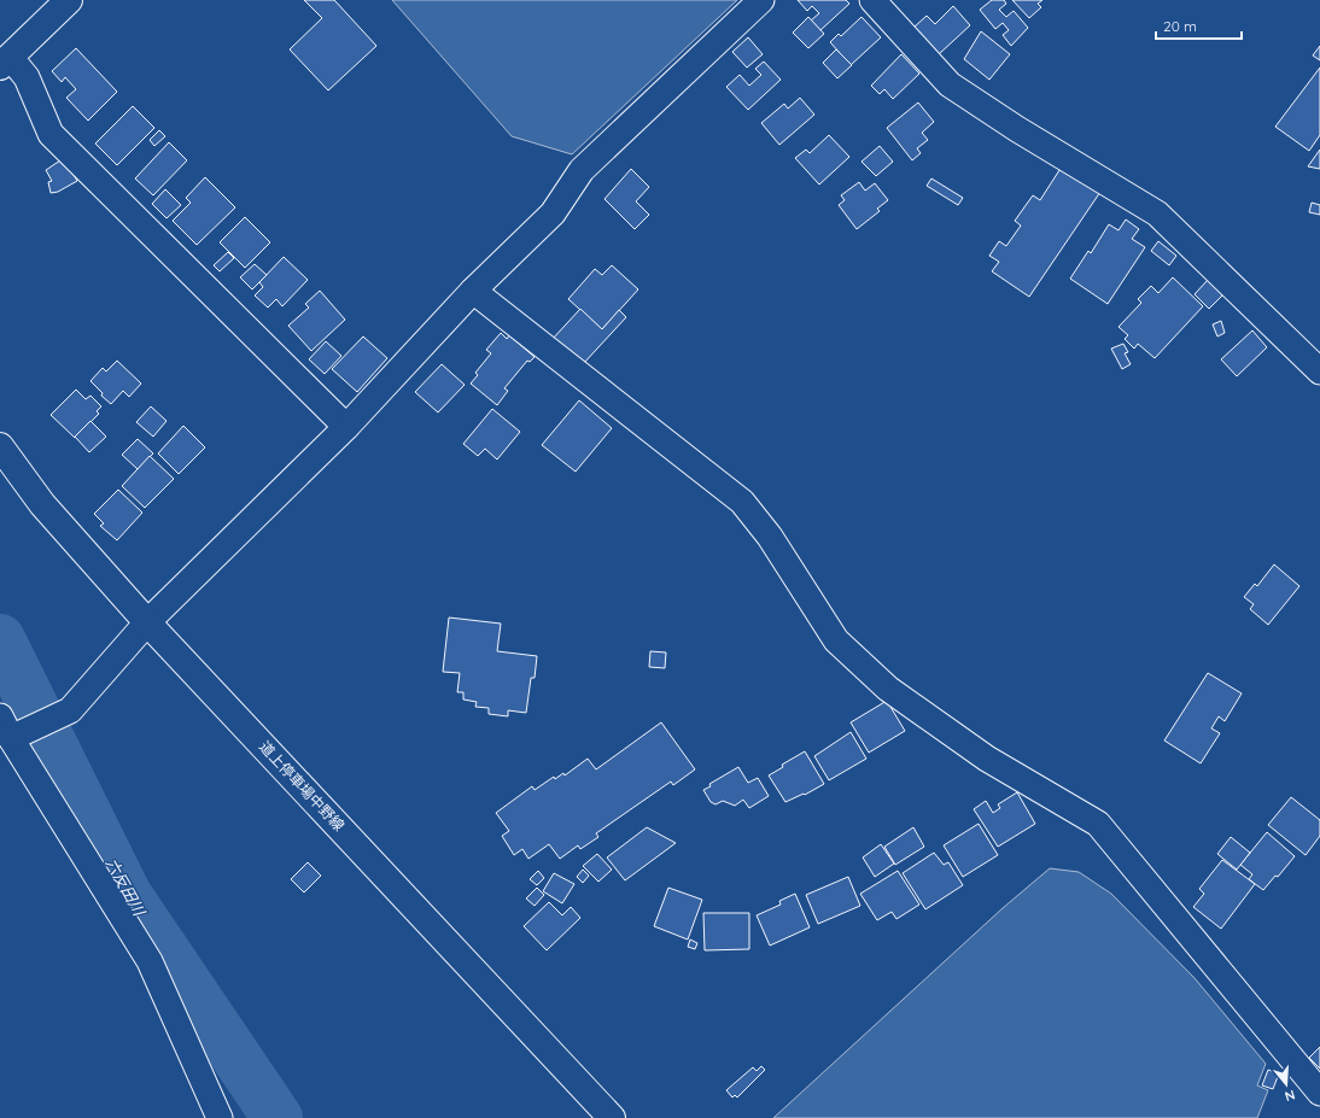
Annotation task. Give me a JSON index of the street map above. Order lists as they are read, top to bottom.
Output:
{
  "streets": {
    "main road": ["道上停車場中野線"]
  },
  "water": ["六反田川"],
  "scale_bar": "20 m",
  "north": "bottom"
}
